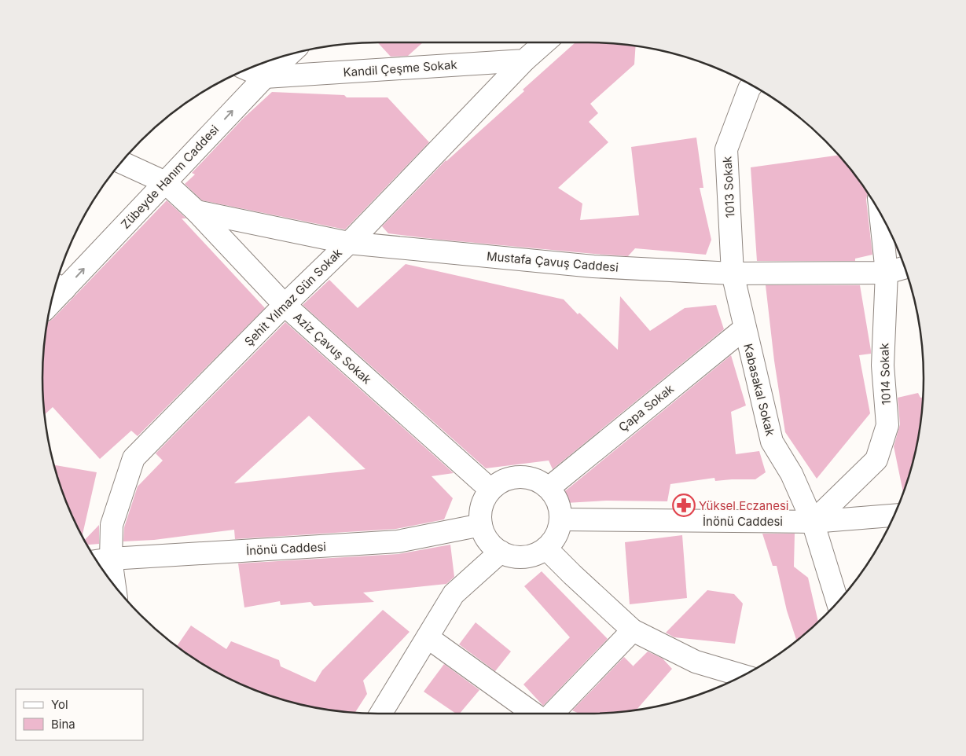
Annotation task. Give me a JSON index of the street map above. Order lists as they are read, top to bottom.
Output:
{
  "streets": {
    "street": [
      "Kandil Çeşme Sokak",
      "Zübeyde Hanım Caddesi",
      "1013 Sokak",
      "Mustafa Çavuş Caddesi",
      "Şehit Yılmaz Gün Sokak",
      "Aziz Çavuş Sokak",
      "1014 Sokak",
      "Kabasakal Sokak",
      "Çapa Sokak",
      "İnönü Caddesi"
    ]
  },
  "crossings": [
    ["Kandil Çeşme Sokak", "Zübeyde Hanım Caddesi"],
    ["Kandil Çeşme Sokak", "Şehit Yılmaz Gün Sokak"],
    ["Zübeyde Hanım Caddesi", "Aziz Çavuş Sokak"],
    ["1013 Sokak", "Mustafa Çavuş Caddesi"],
    ["1013 Sokak", "Kabasakal Sokak"],
    ["Mustafa Çavuş Caddesi", "Şehit Yılmaz Gün Sokak"],
    ["Mustafa Çavuş Caddesi", "Aziz Çavuş Sokak"],
    ["Mustafa Çavuş Caddesi", "1014 Sokak"],
    ["Mustafa Çavuş Caddesi", "Kabasakal Sokak"],
    ["Şehit Yılmaz Gün Sokak", "Aziz Çavuş Sokak"],
    ["Şehit Yılmaz Gün Sokak", "İnönü Caddesi"],
    ["Aziz Çavuş Sokak", "Çapa Sokak"],
    ["Aziz Çavuş Sokak", "İnönü Caddesi"],
    ["1014 Sokak", "Kabasakal Sokak"],
    ["1014 Sokak", "İnönü Caddesi"],
    ["Kabasakal Sokak", "Çapa Sokak"],
    ["Kabasakal Sokak", "İnönü Caddesi"],
    ["Çapa Sokak", "İnönü Caddesi"]
  ],
  "one_way": ["Zübeyde Hanım Caddesi"],
  "places": {
    "pharmacy": ["Yüksel Eczanesi"]
  },
  "legend": ["Yol", "Bina"]
}
